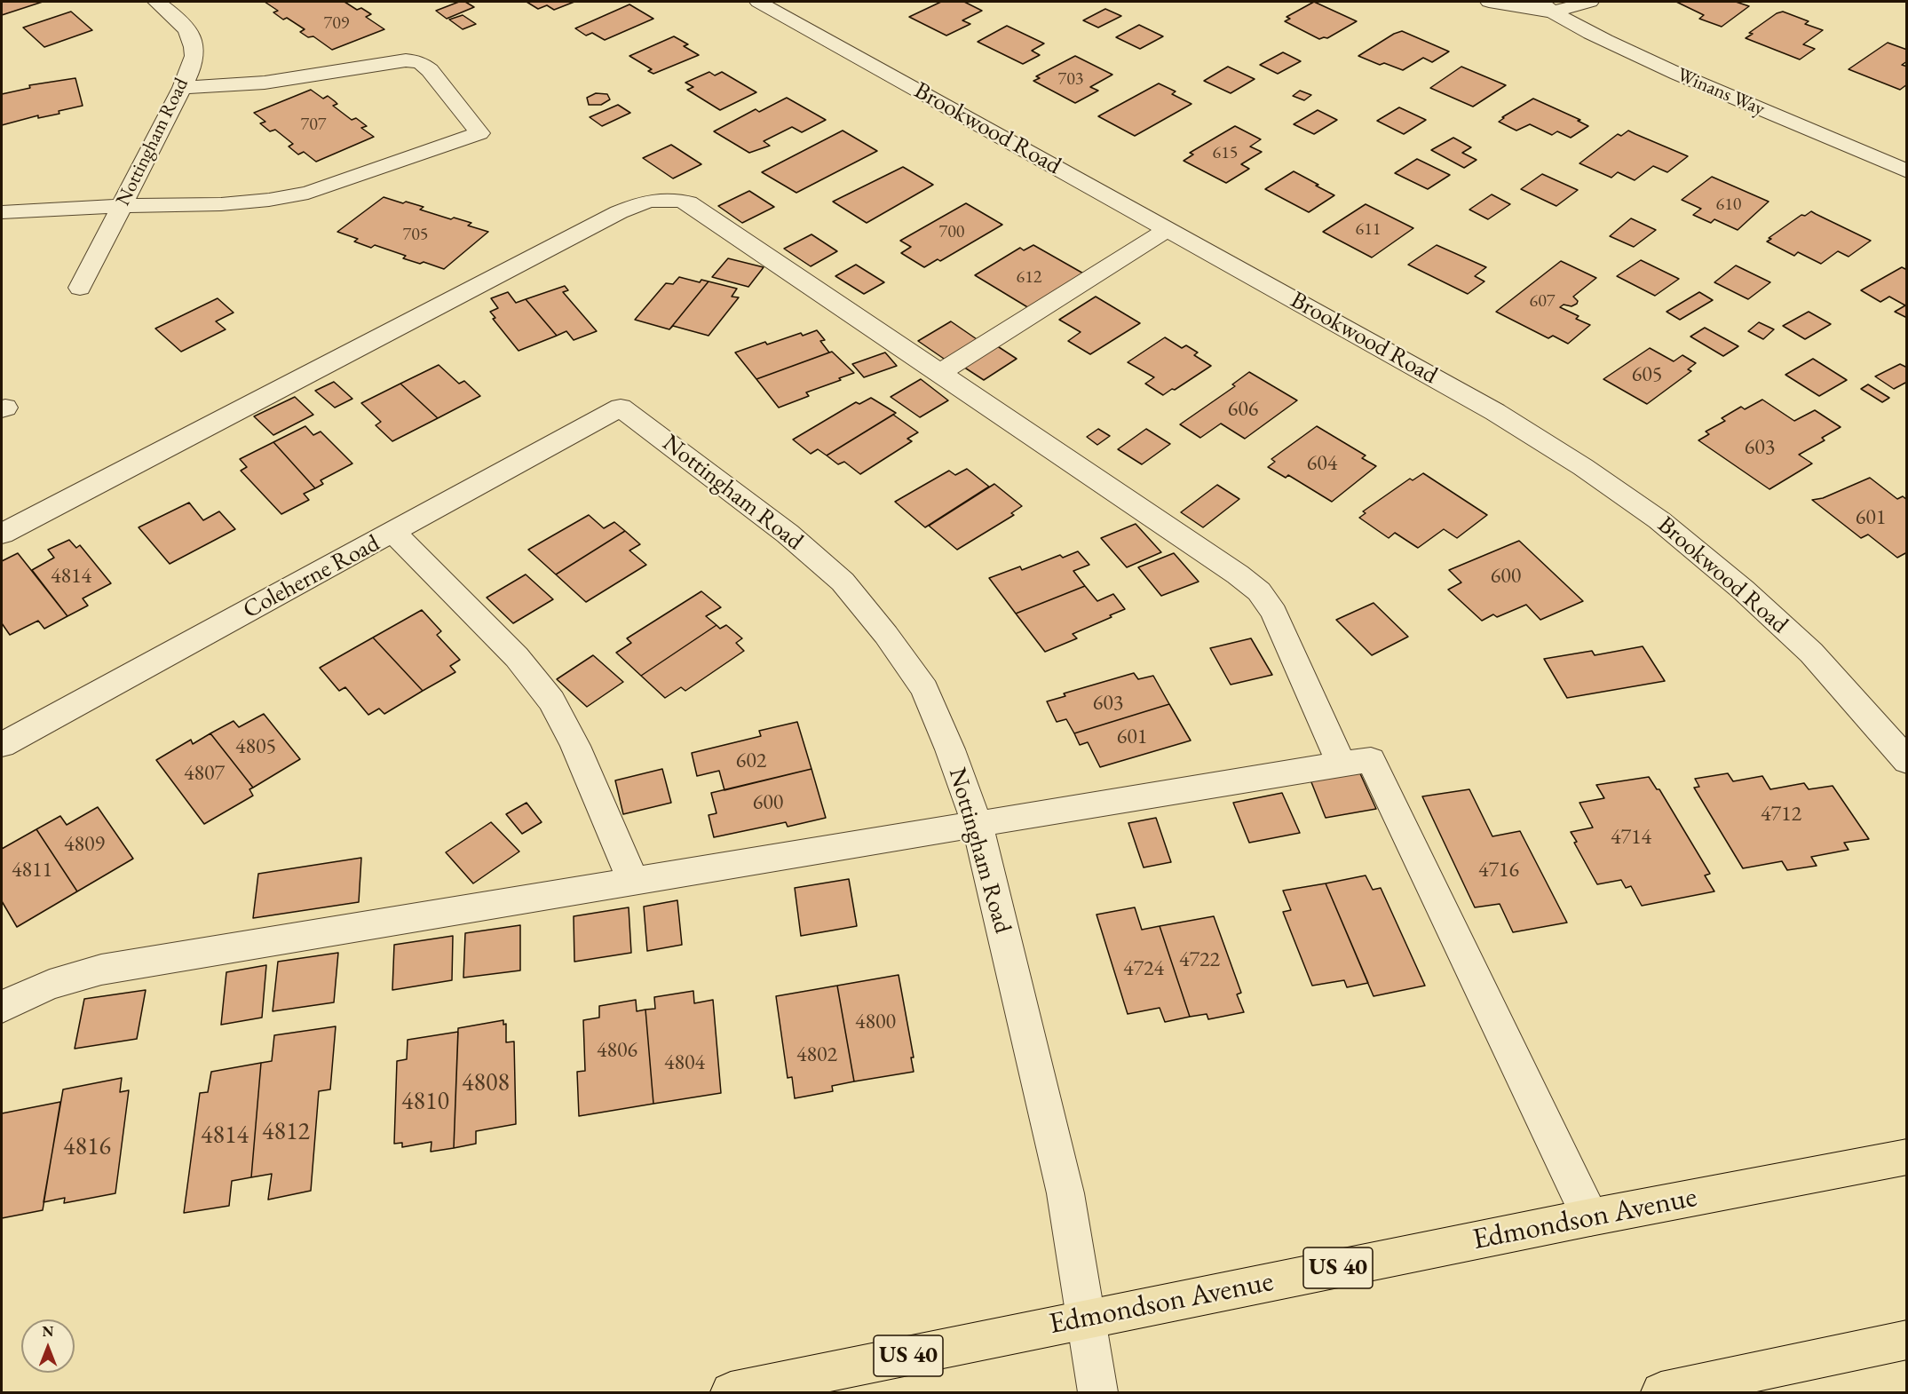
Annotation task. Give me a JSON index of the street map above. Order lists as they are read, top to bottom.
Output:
{
  "streets": {
    "main road": ["Edmondson Avenue", "US 40"],
    "street": [
      "Winans Way",
      "Brookwood Road",
      "Nottingham Road",
      "Coleherne Road"
    ]
  },
  "crossings": [
    ["Nottingham Road", "Coleherne Road"],
    ["Nottingham Road", "Edmondson Avenue"]
  ],
  "house_numbers": [
    "709",
    "703",
    "707",
    "615",
    "610",
    "611",
    "700",
    "705",
    "612",
    "607",
    "605",
    "606",
    "603",
    "604",
    "601",
    "4814",
    "600",
    "603",
    "601",
    "4805",
    "602",
    "4807",
    "600",
    "4712",
    "4714",
    "4809",
    "4811",
    "4716",
    "4722",
    "4724",
    "4800",
    "4806",
    "4802",
    "4804",
    "4808",
    "4810",
    "4812",
    "4814",
    "4816"
  ],
  "north": "top"
}
